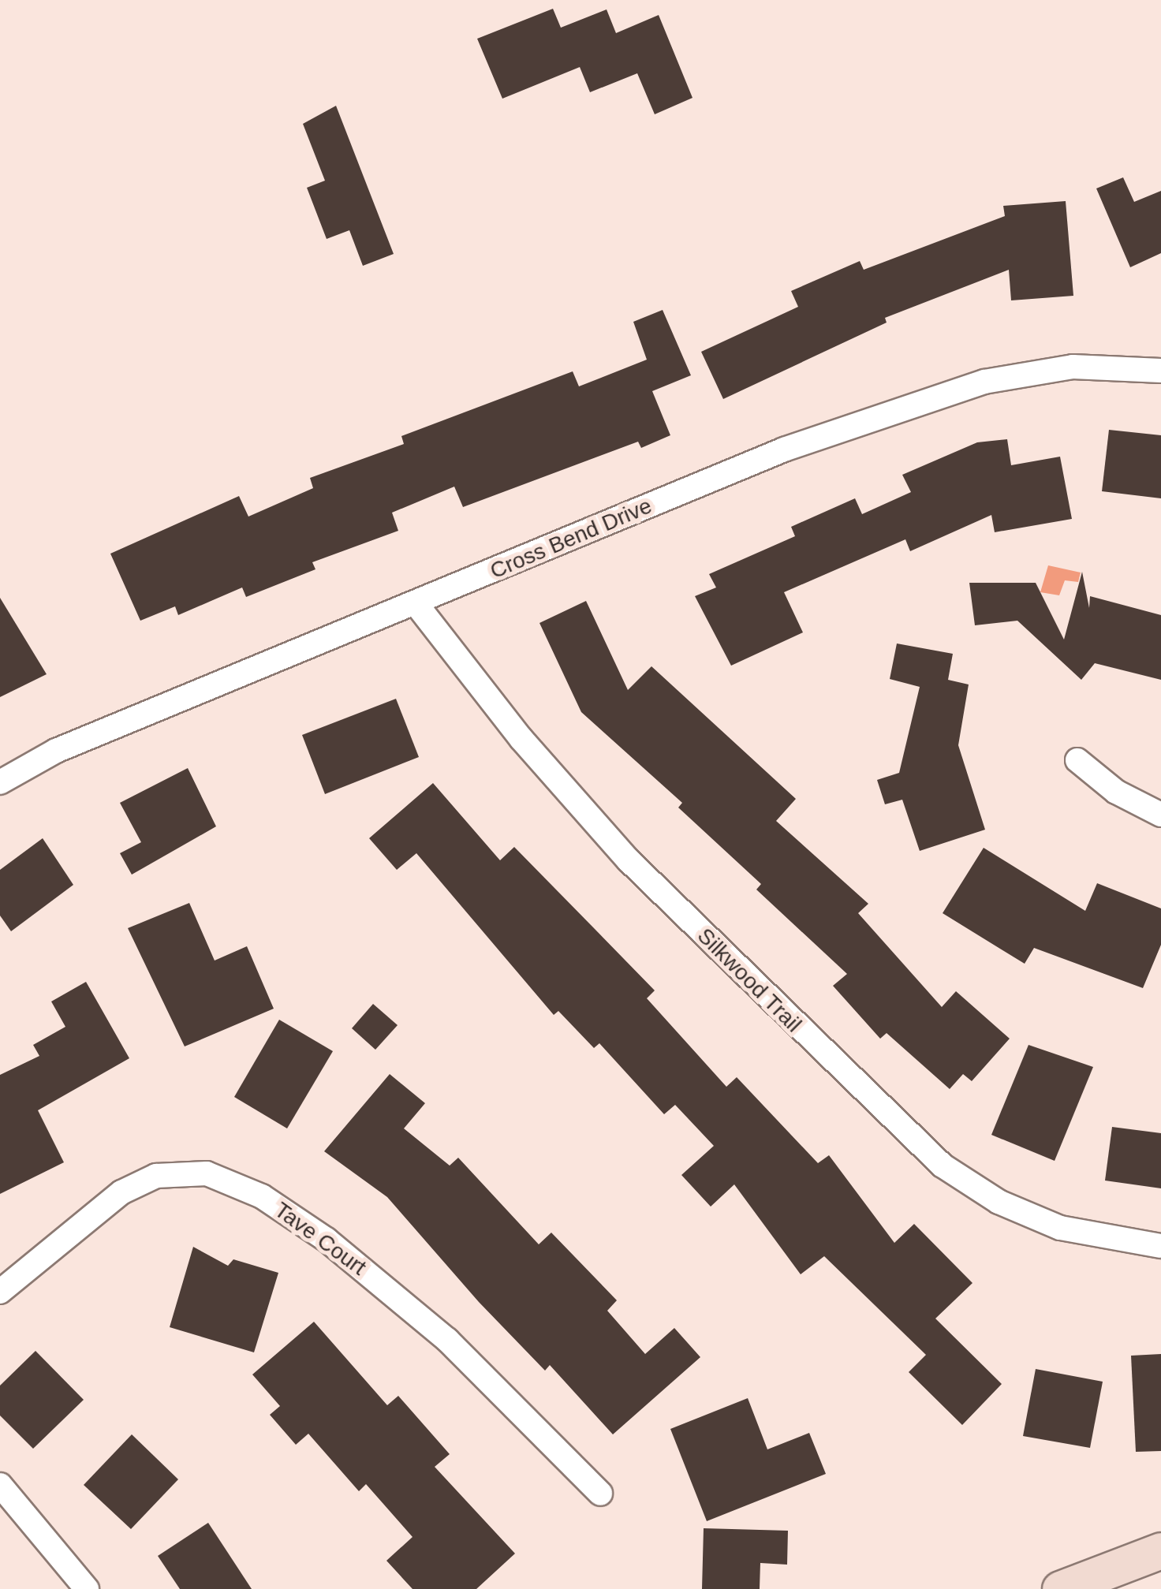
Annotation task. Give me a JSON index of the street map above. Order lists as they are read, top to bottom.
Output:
{
  "streets": {
    "street": ["Cross Bend Drive", "Silkwood Trail", "Tave Court"]
  },
  "crossings": [
    ["Cross Bend Drive", "Silkwood Trail"]
  ]
}
